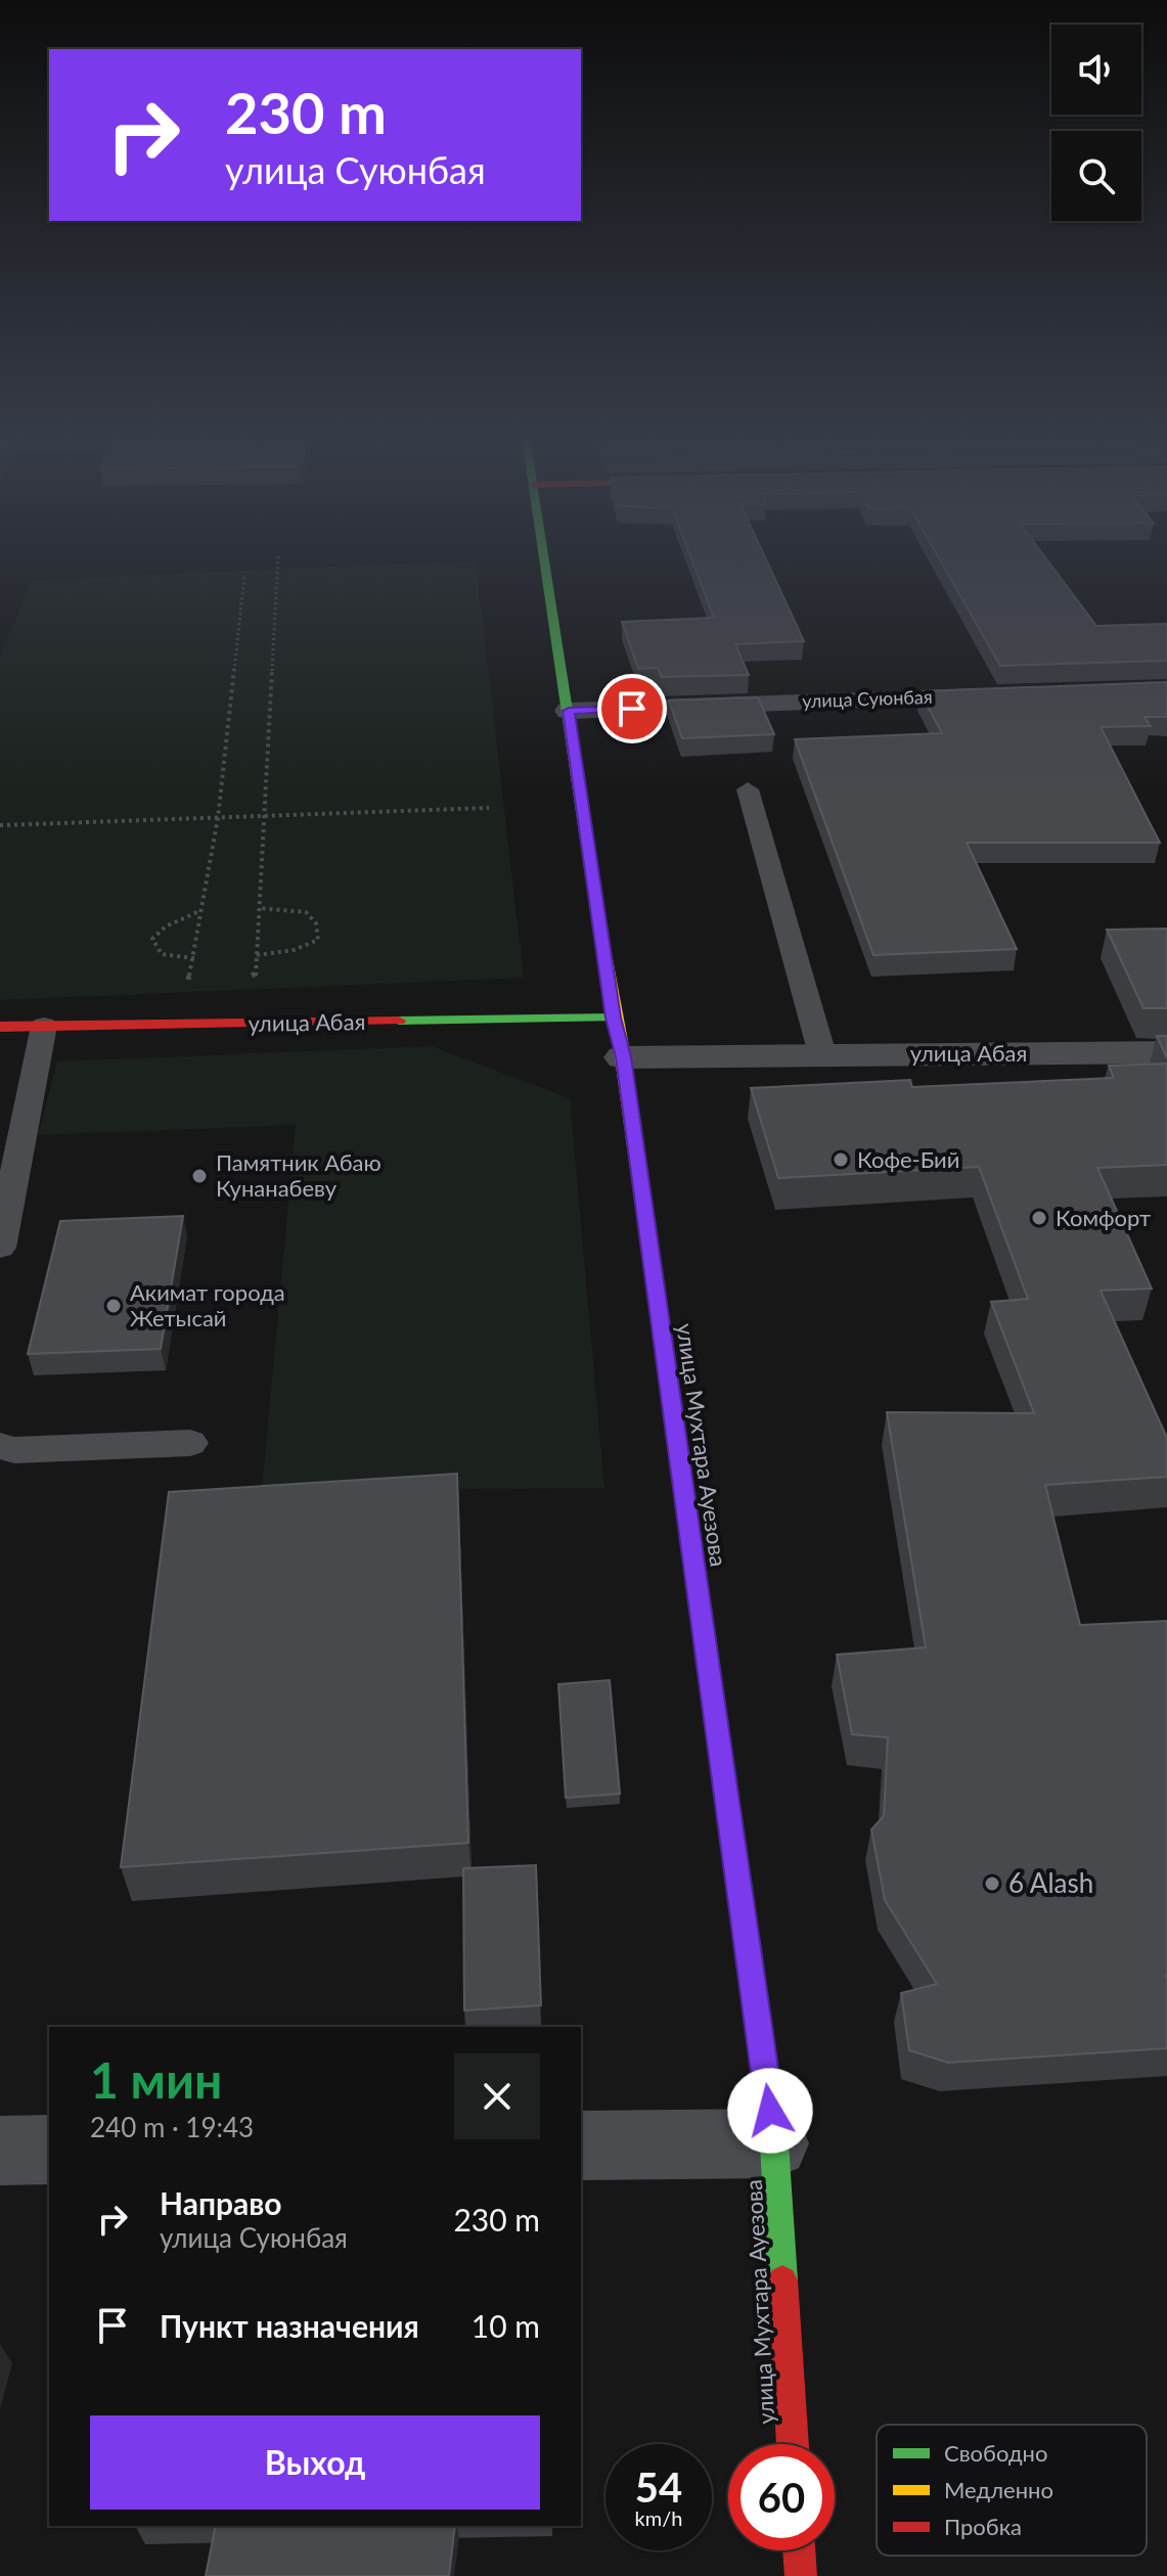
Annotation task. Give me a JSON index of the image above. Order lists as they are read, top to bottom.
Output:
{
  "streets": {
    "main road": ["улица Абая", "улица Мухтара Ауезова"],
    "street": ["улица Суюнбая"]
  },
  "crossings": [
    ["улица Суюнбая", "улица Мухтара Ауезова"],
    ["улица Абая", "улица Мухтара Ауезова"]
  ],
  "places": [
    "Кофе-Бий",
    "Памятник Абаю Кунанабеву",
    "Комфорт",
    "Акимат города Жетысай",
    "6 Alash"
  ],
  "legend": ["Свободно", "Медленно", "Пробка"],
  "page": {
    "turn": ["230 m", "улица Суюнбая"],
    "heading": ["1 мин", "240 m · 19:43"],
    "list": [
      {
        "name": "Направо",
        "note": "улица Суюнбая",
        "value": "230 m"
      },
      {
        "name": "Пункт назначения",
        "value": "10 m"
      }
    ],
    "buttons": "Выход",
    "speed": "54 km/h",
    "limit": "60"
  }
}
